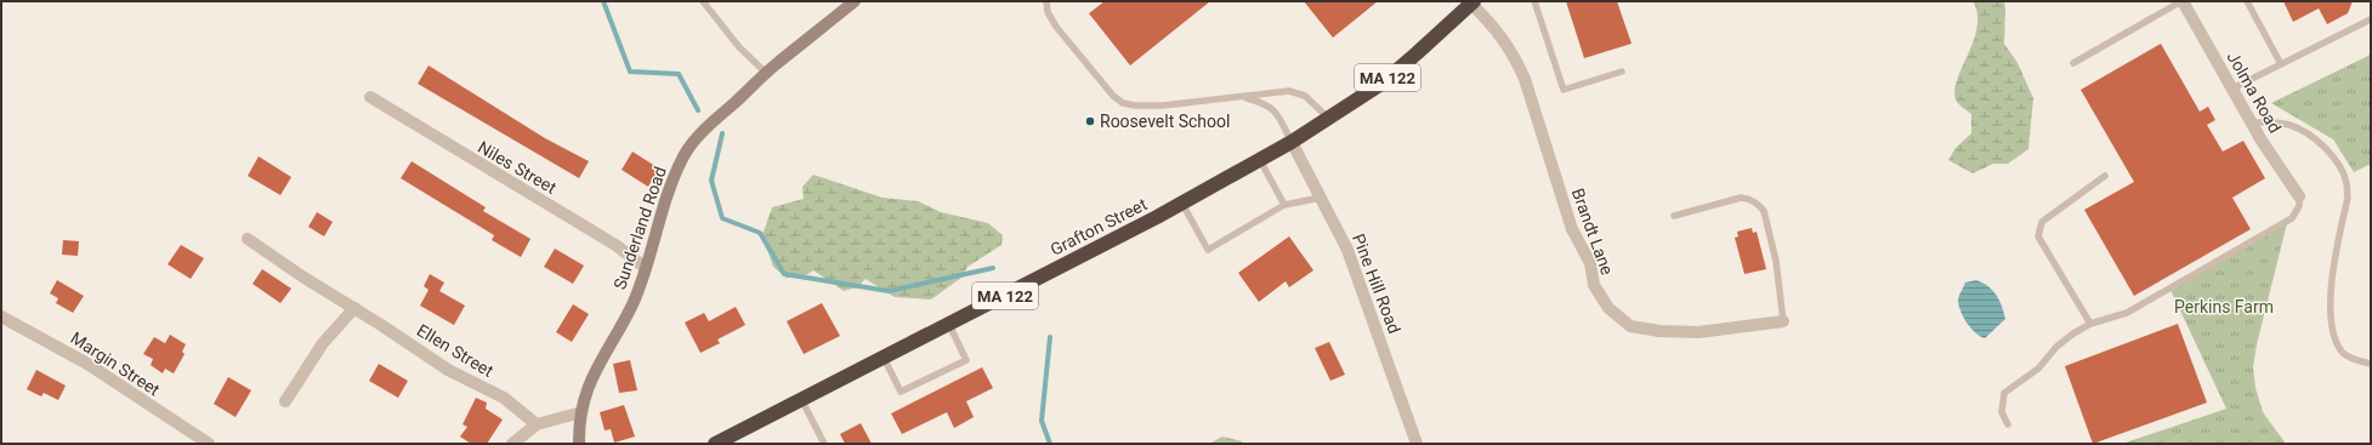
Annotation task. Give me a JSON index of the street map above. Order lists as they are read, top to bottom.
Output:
{
  "streets": {
    "highway": ["MA 122", "Grafton Street"],
    "street": [
      "Jolma Road",
      "Niles Street",
      "Sunderland Road",
      "Brandt Lane",
      "Pine Hill Road",
      "Ellen Street",
      "Margin Street"
    ]
  },
  "crossings": [
    ["Niles Street", "Sunderland Road"],
    ["Grafton Street", "Brandt Lane"],
    ["Grafton Street", "Pine Hill Road"]
  ],
  "parks": ["Perkins Farm"],
  "places": ["Roosevelt School"]
}
